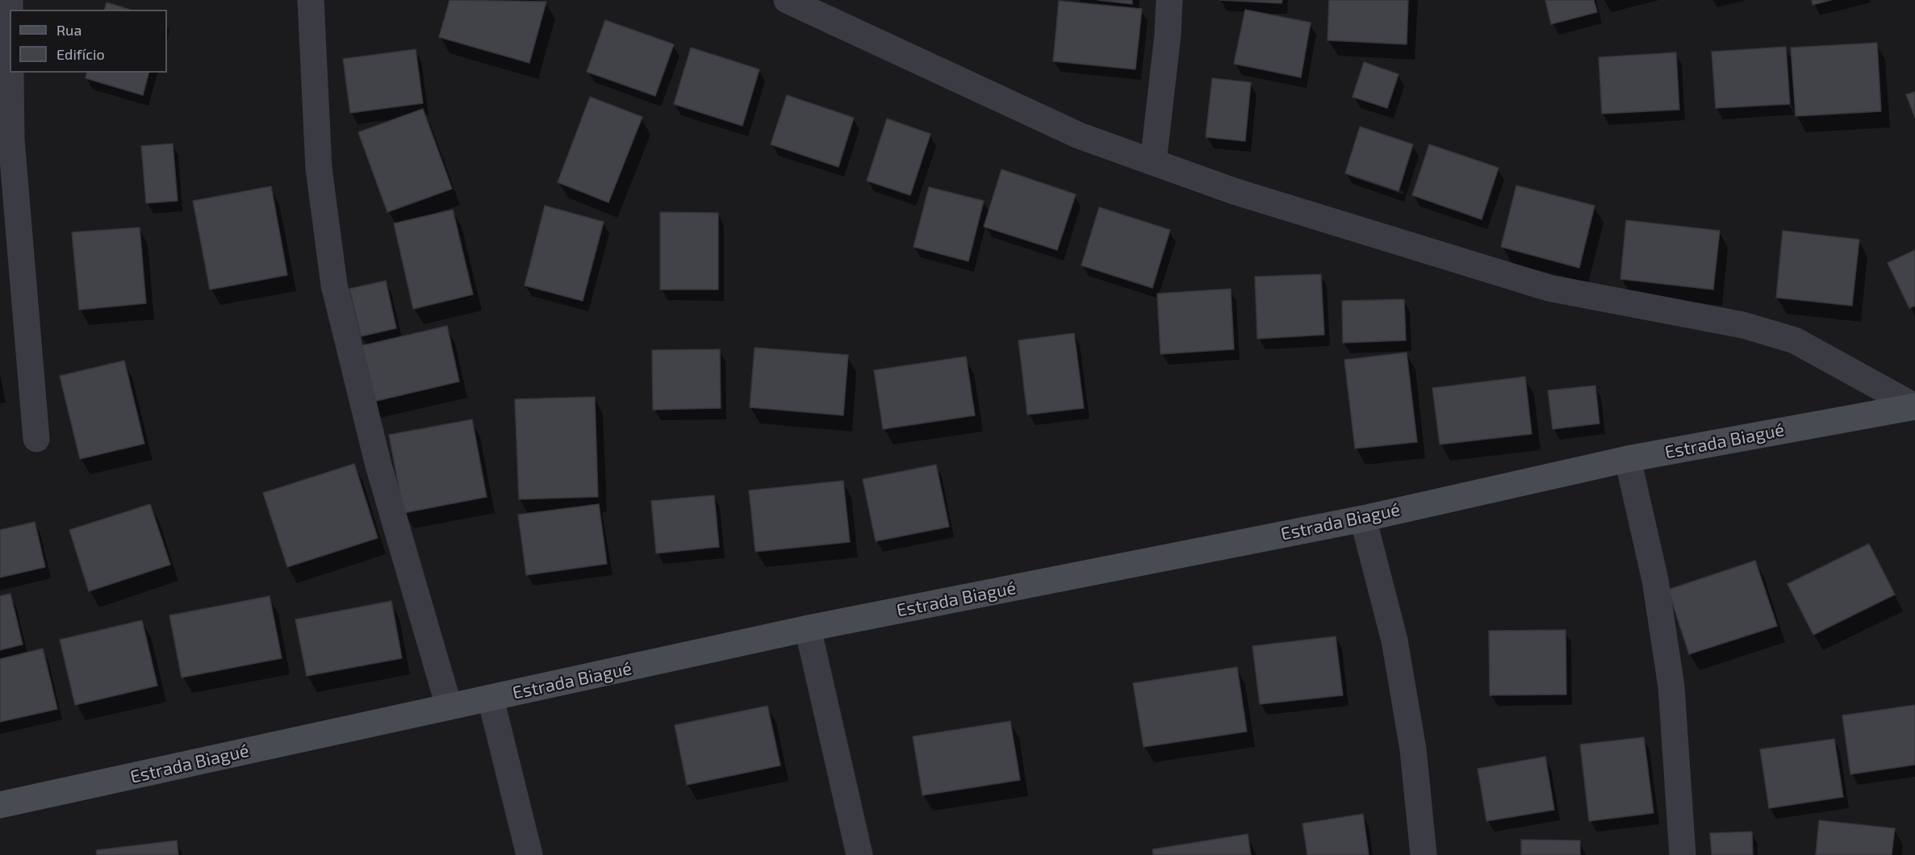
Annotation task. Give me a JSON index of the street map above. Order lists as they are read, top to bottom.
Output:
{
  "streets": {
    "main road": ["Estrada Biagué"]
  },
  "legend": ["Rua", "Edifício"]
}
